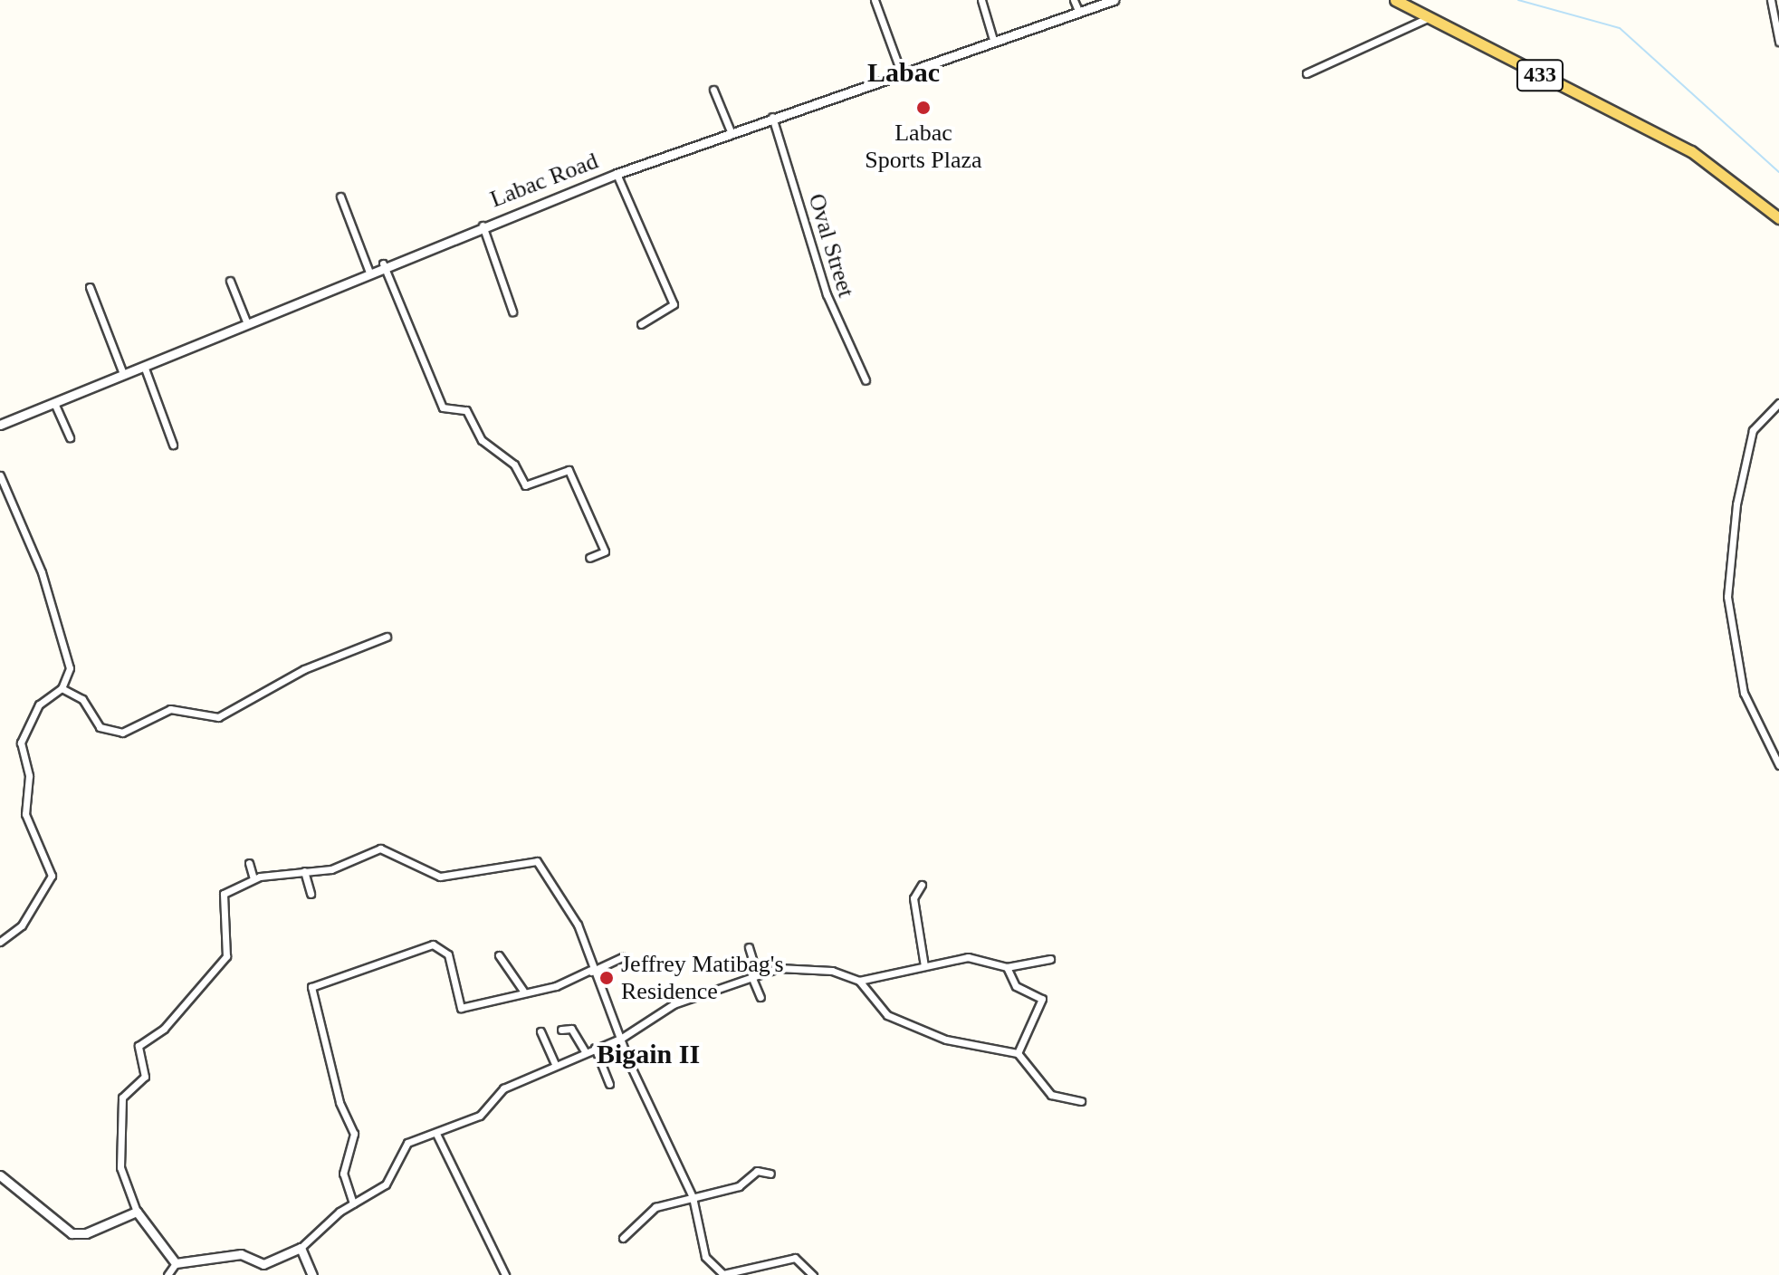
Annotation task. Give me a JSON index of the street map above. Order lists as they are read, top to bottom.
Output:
{
  "streets": {
    "main road": ["433"],
    "street": ["Labac Road", "Oval Street"]
  },
  "crossings": [
    ["Labac Road", "Oval Street"]
  ],
  "districts": ["Labac", "Bigain II"],
  "places": ["Labac Sports Plaza", "Jeffrey Matibag's Residence"]
}
